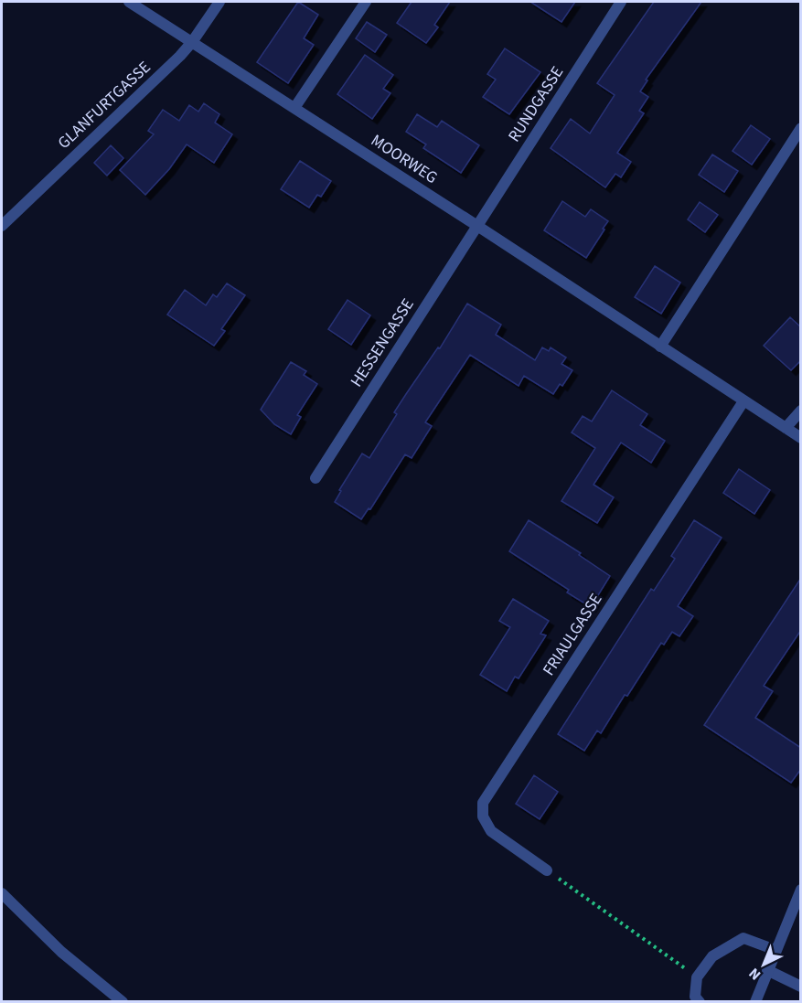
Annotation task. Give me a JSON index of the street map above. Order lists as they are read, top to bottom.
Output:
{
  "streets": {
    "street": [
      "RUNDGASSE",
      "GLANFURTGASSE",
      "MOORWEG",
      "HESSENGASSE",
      "FRIAULGASSE"
    ]
  },
  "crossings": [
    ["RUNDGASSE", "MOORWEG"],
    ["RUNDGASSE", "HESSENGASSE"],
    ["GLANFURTGASSE", "MOORWEG"],
    ["MOORWEG", "HESSENGASSE"],
    ["MOORWEG", "FRIAULGASSE"]
  ],
  "north": "bottom left"
}
